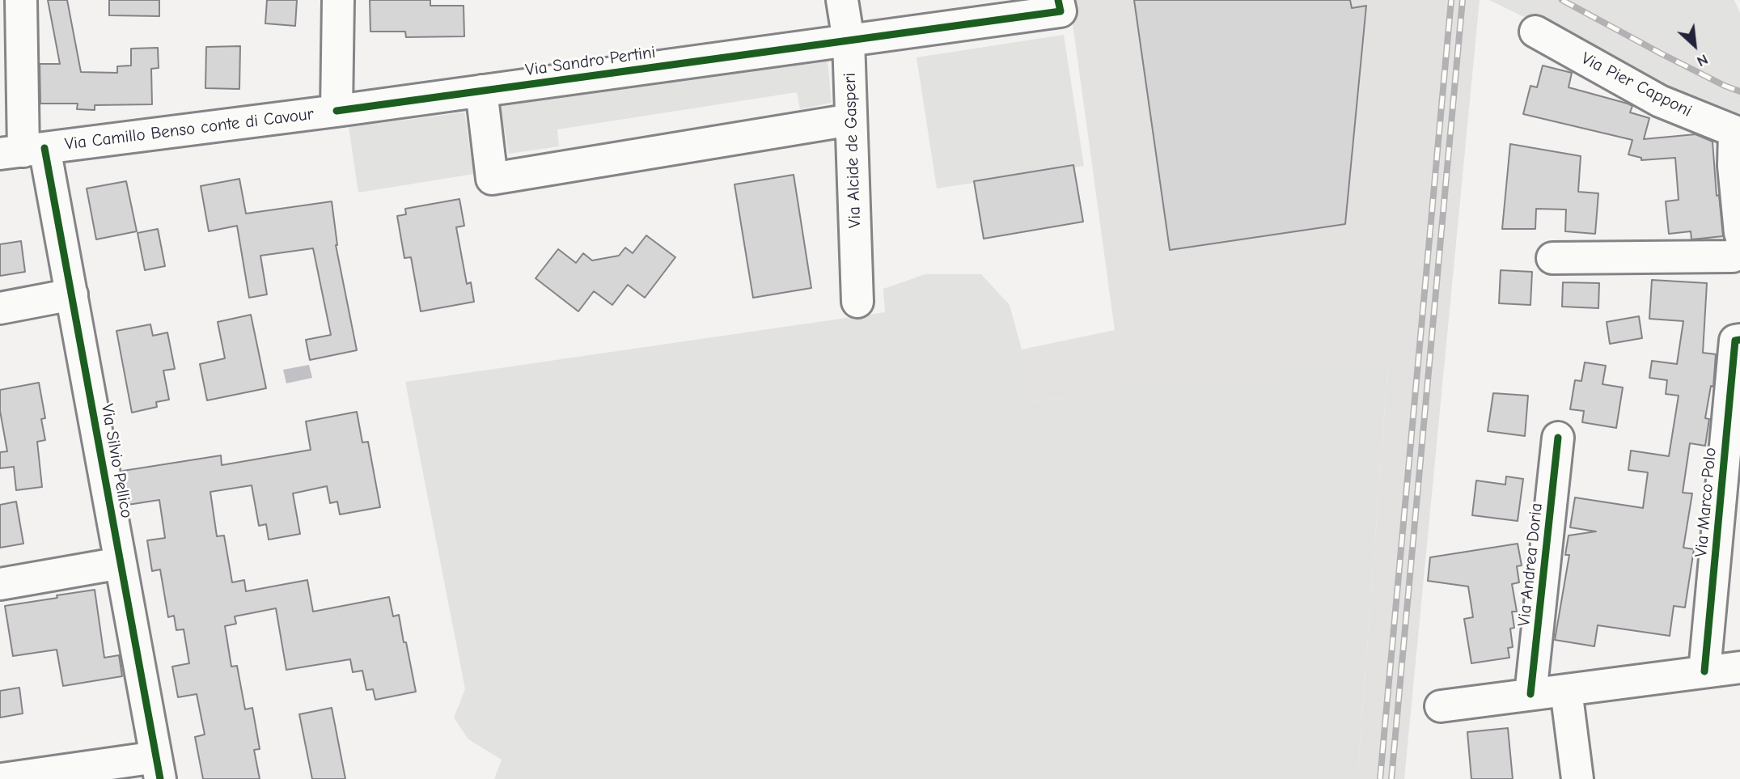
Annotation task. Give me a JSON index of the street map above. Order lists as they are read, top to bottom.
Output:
{
  "streets": {
    "street": [
      "Via Sandro Pertini",
      "Via Pier Capponi",
      "Via Camillo Benso conte di Cavour",
      "Via Alcide de Gasperi",
      "Via Silvio Pellico",
      "Via Marco Polo",
      "Via Andrea Doria"
    ]
  },
  "crossings": [
    ["Via Sandro Pertini", "Via Camillo Benso conte di Cavour"],
    ["Via Sandro Pertini", "Via Alcide de Gasperi"],
    ["Via Camillo Benso conte di Cavour", "Via Silvio Pellico"]
  ],
  "north": "bottom right"
}
